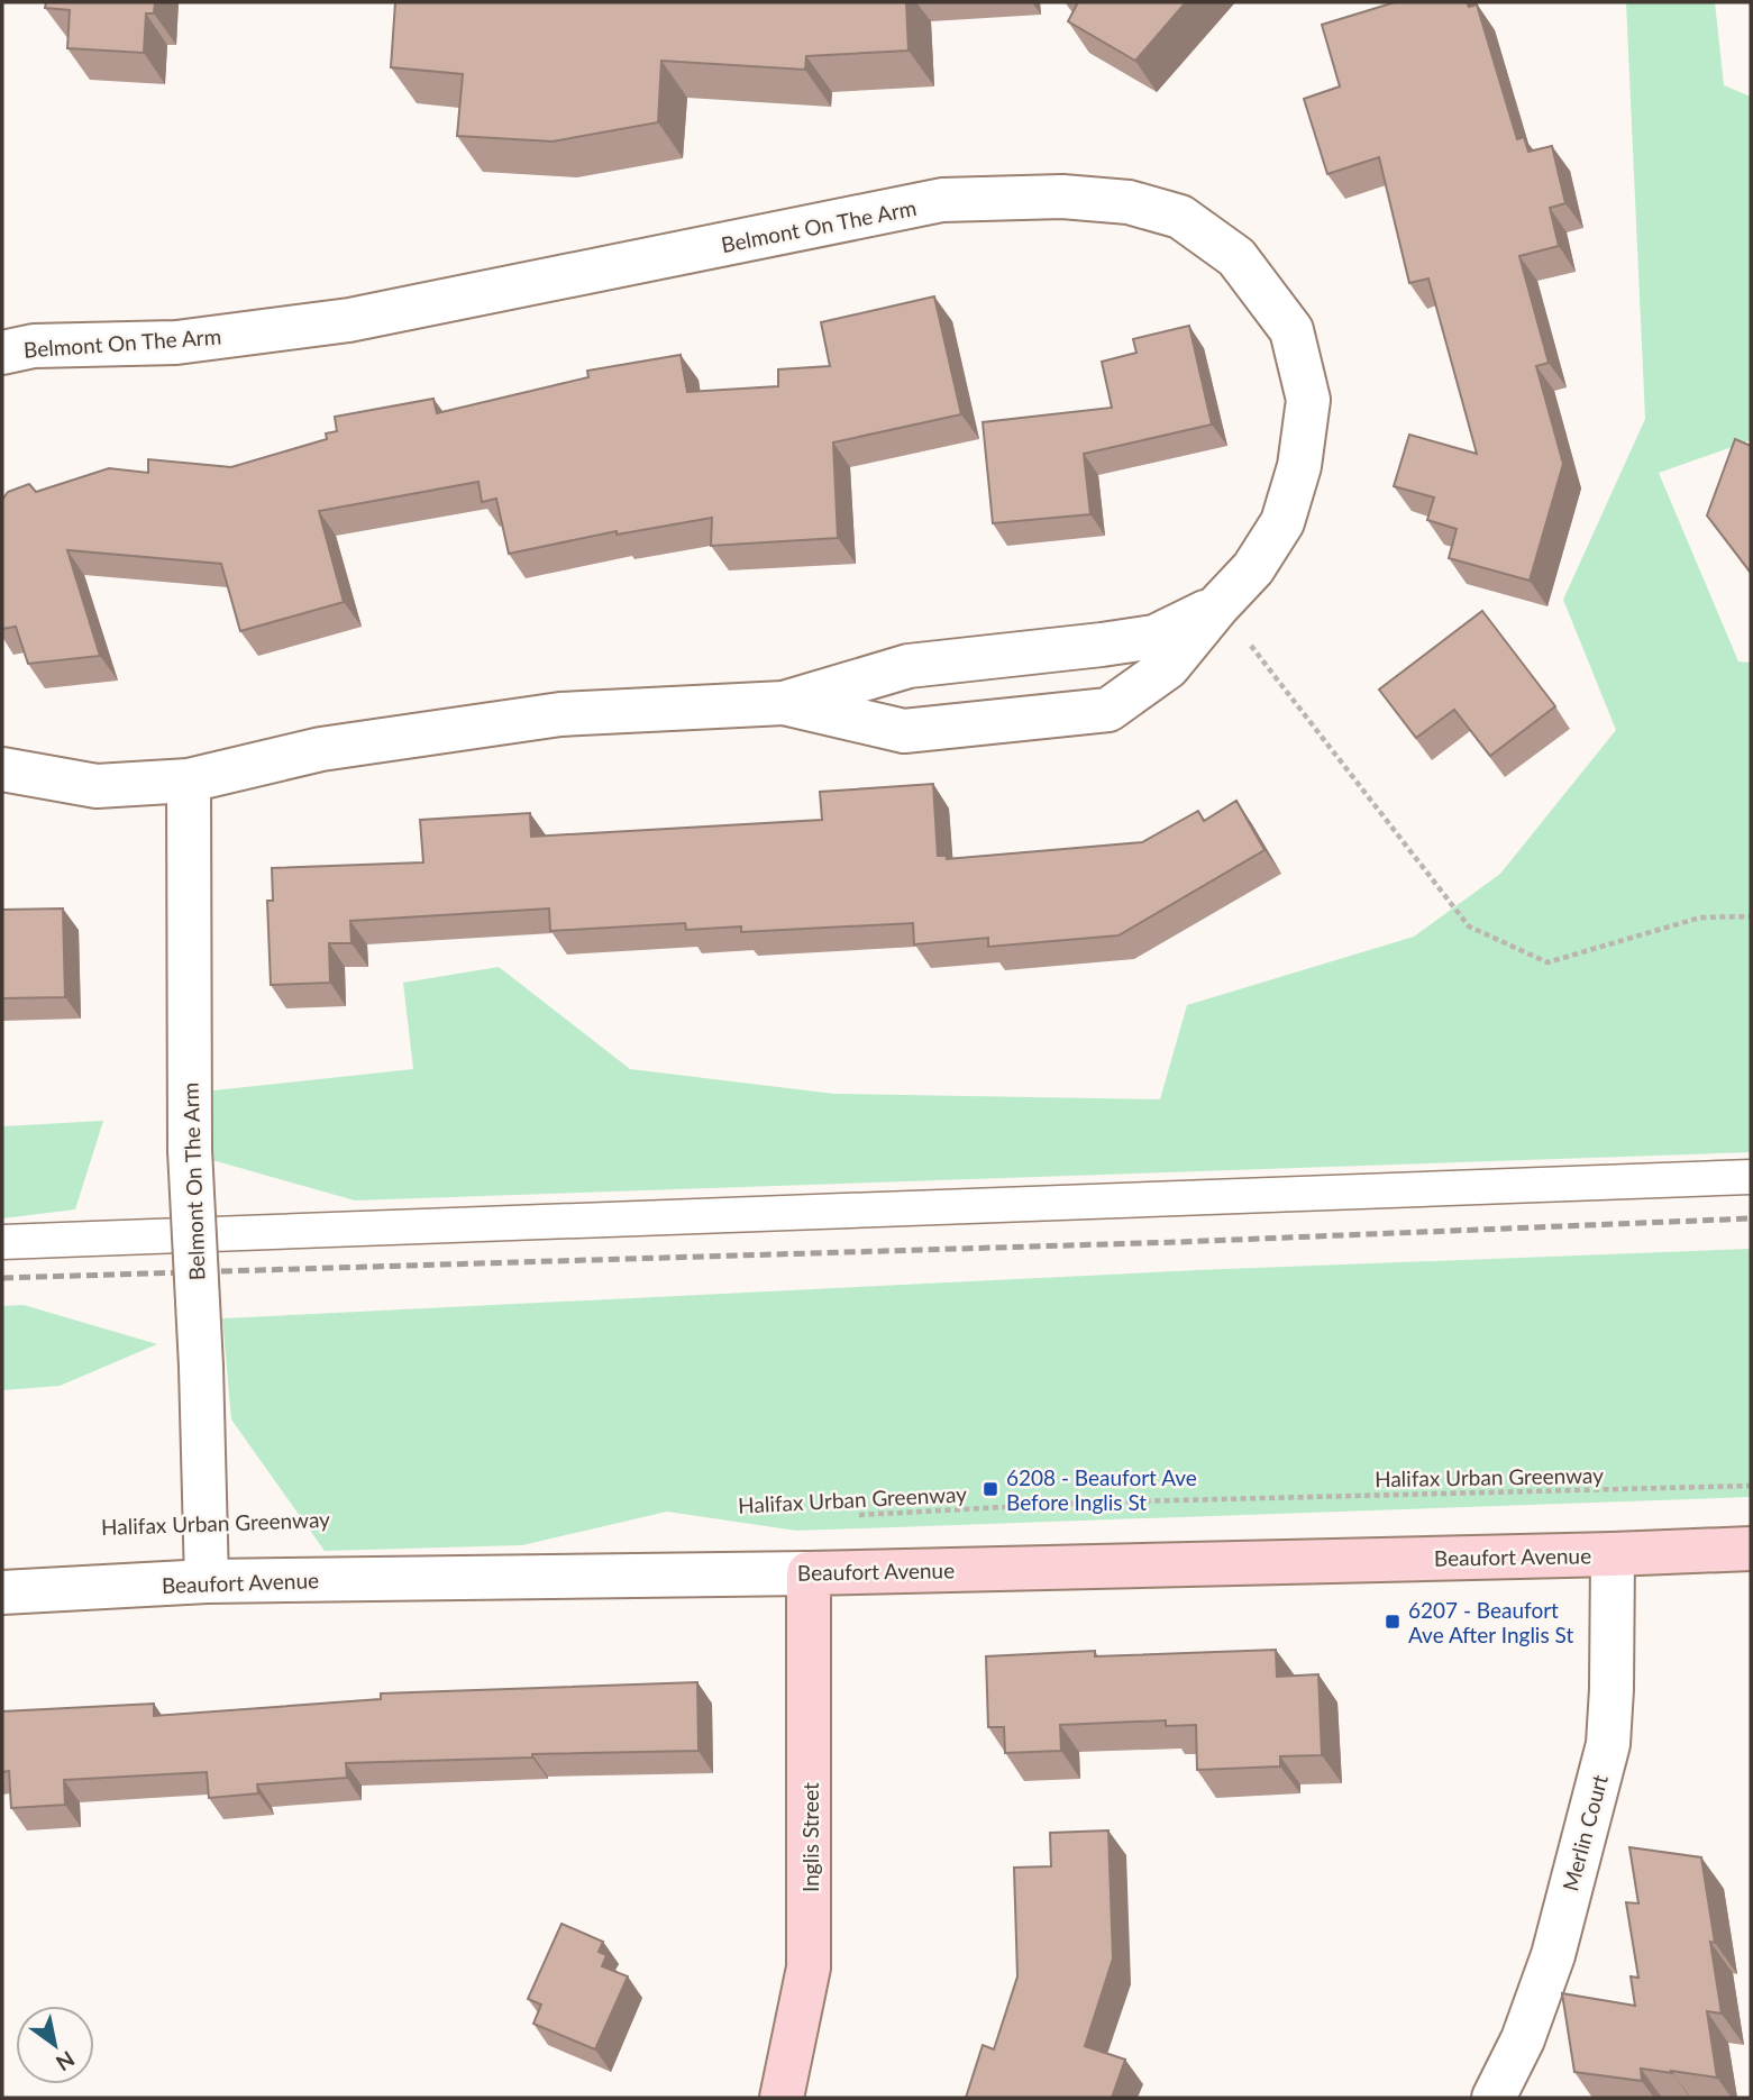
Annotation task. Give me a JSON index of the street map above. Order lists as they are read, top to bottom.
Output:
{
  "streets": {
    "street": [
      "Belmont On The Arm",
      "Beaufort Avenue",
      "Merlin Court",
      "Inglis Street"
    ],
    "path": ["Halifax Urban Greenway"]
  },
  "crossings": [
    ["Belmont On The Arm", "Beaufort Avenue"],
    ["Beaufort Avenue", "Merlin Court"],
    ["Beaufort Avenue", "Inglis Street"]
  ],
  "places": {
    "transit": ["6208 - Beaufort Ave Before Inglis St", "6207 - Beaufort Ave After Inglis St"]
  },
  "north": "bottom right"
}
